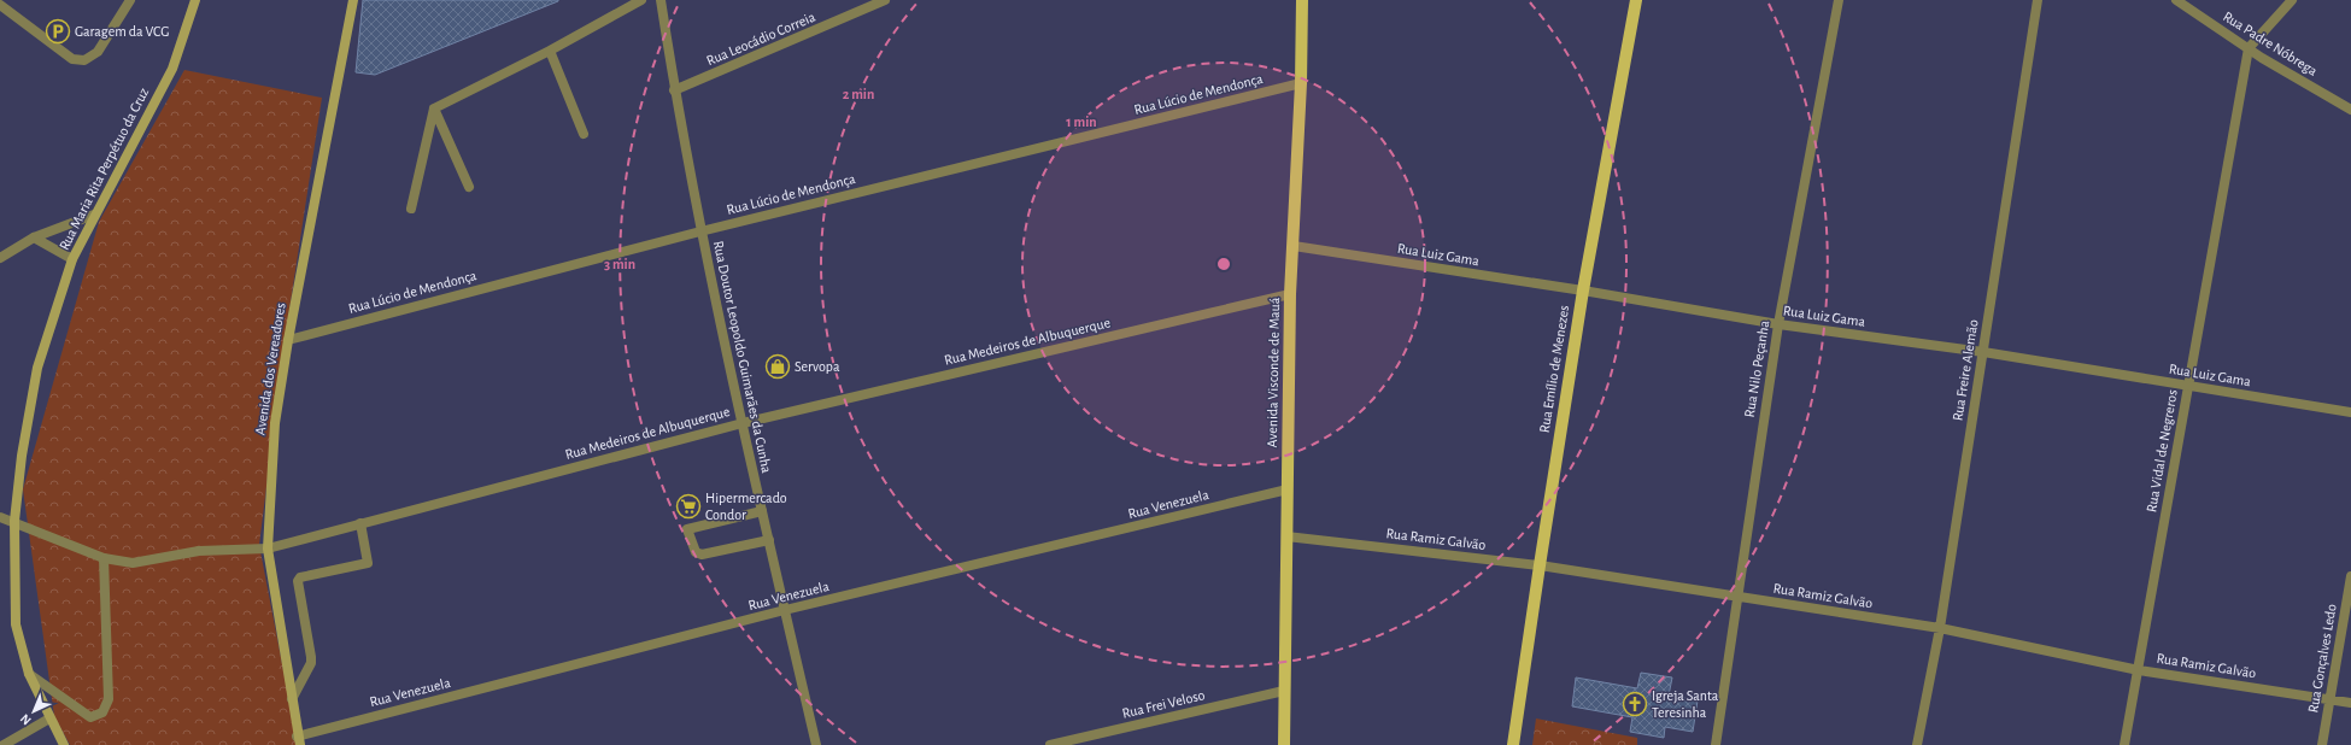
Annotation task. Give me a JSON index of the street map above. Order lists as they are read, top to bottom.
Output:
{
  "streets": {
    "main road": [
      "Rua Maria Rita Perpétuo da Cruz",
      "Avenida dos Vereadores",
      "Rua Emílio de Menezes",
      "Avenida Visconde de Mauá"
    ],
    "street": [
      "Rua Leocádio Correia",
      "Rua Padre Nóbrega",
      "Rua Lúcio de Mendonça",
      "Rua Luiz Gama",
      "Rua Medeiros de Albuquerque",
      "Rua Doutor Leopoldo Guimarães da Cunha",
      "Rua Nilo Peçanha",
      "Rua Freire Alemão",
      "Rua Vidal de Negreros",
      "Rua Venezuela",
      "Rua Ramiz Galvão",
      "Rua Gonçalves Ledo",
      "Rua Frei Veloso"
    ]
  },
  "crossings": [
    ["Rua Leocádio Correia", "Rua Doutor Leopoldo Guimarães da Cunha"],
    ["Rua Padre Nóbrega", "Rua Vidal de Negreros"],
    ["Rua Lúcio de Mendonça", "Rua Doutor Leopoldo Guimarães da Cunha"],
    ["Rua Lúcio de Mendonça", "Avenida dos Vereadores"],
    ["Rua Lúcio de Mendonça", "Avenida Visconde de Mauá"],
    ["Rua Maria Rita Perpétuo da Cruz", "Rua Medeiros de Albuquerque"],
    ["Rua Luiz Gama", "Rua Emílio de Menezes"],
    ["Rua Luiz Gama", "Rua Nilo Peçanha"],
    ["Rua Luiz Gama", "Rua Freire Alemão"],
    ["Rua Luiz Gama", "Avenida Visconde de Mauá"],
    ["Rua Luiz Gama", "Rua Vidal de Negreros"],
    ["Rua Medeiros de Albuquerque", "Rua Doutor Leopoldo Guimarães da Cunha"],
    ["Rua Medeiros de Albuquerque", "Avenida dos Vereadores"],
    ["Rua Medeiros de Albuquerque", "Avenida Visconde de Mauá"],
    ["Rua Doutor Leopoldo Guimarães da Cunha", "Rua Venezuela"],
    ["Avenida dos Vereadores", "Rua Venezuela"],
    ["Rua Emílio de Menezes", "Rua Ramiz Galvão"],
    ["Rua Nilo Peçanha", "Rua Ramiz Galvão"],
    ["Rua Freire Alemão", "Rua Ramiz Galvão"],
    ["Avenida Visconde de Mauá", "Rua Venezuela"],
    ["Avenida Visconde de Mauá", "Rua Ramiz Galvão"],
    ["Avenida Visconde de Mauá", "Rua Frei Veloso"],
    ["Rua Vidal de Negreros", "Rua Ramiz Galvão"],
    ["Rua Ramiz Galvão", "Rua Gonçalves Ledo"]
  ],
  "places": {
    "parking": ["Garagem da VCG"],
    "shop": ["Servopa"],
    "supermarket": ["Hipermercado Condor"],
    "church": ["Igreja Santa Teresinha"]
  },
  "north": "bottom left",
  "rings": ["2 min", "1 min", "3 min"]
}
